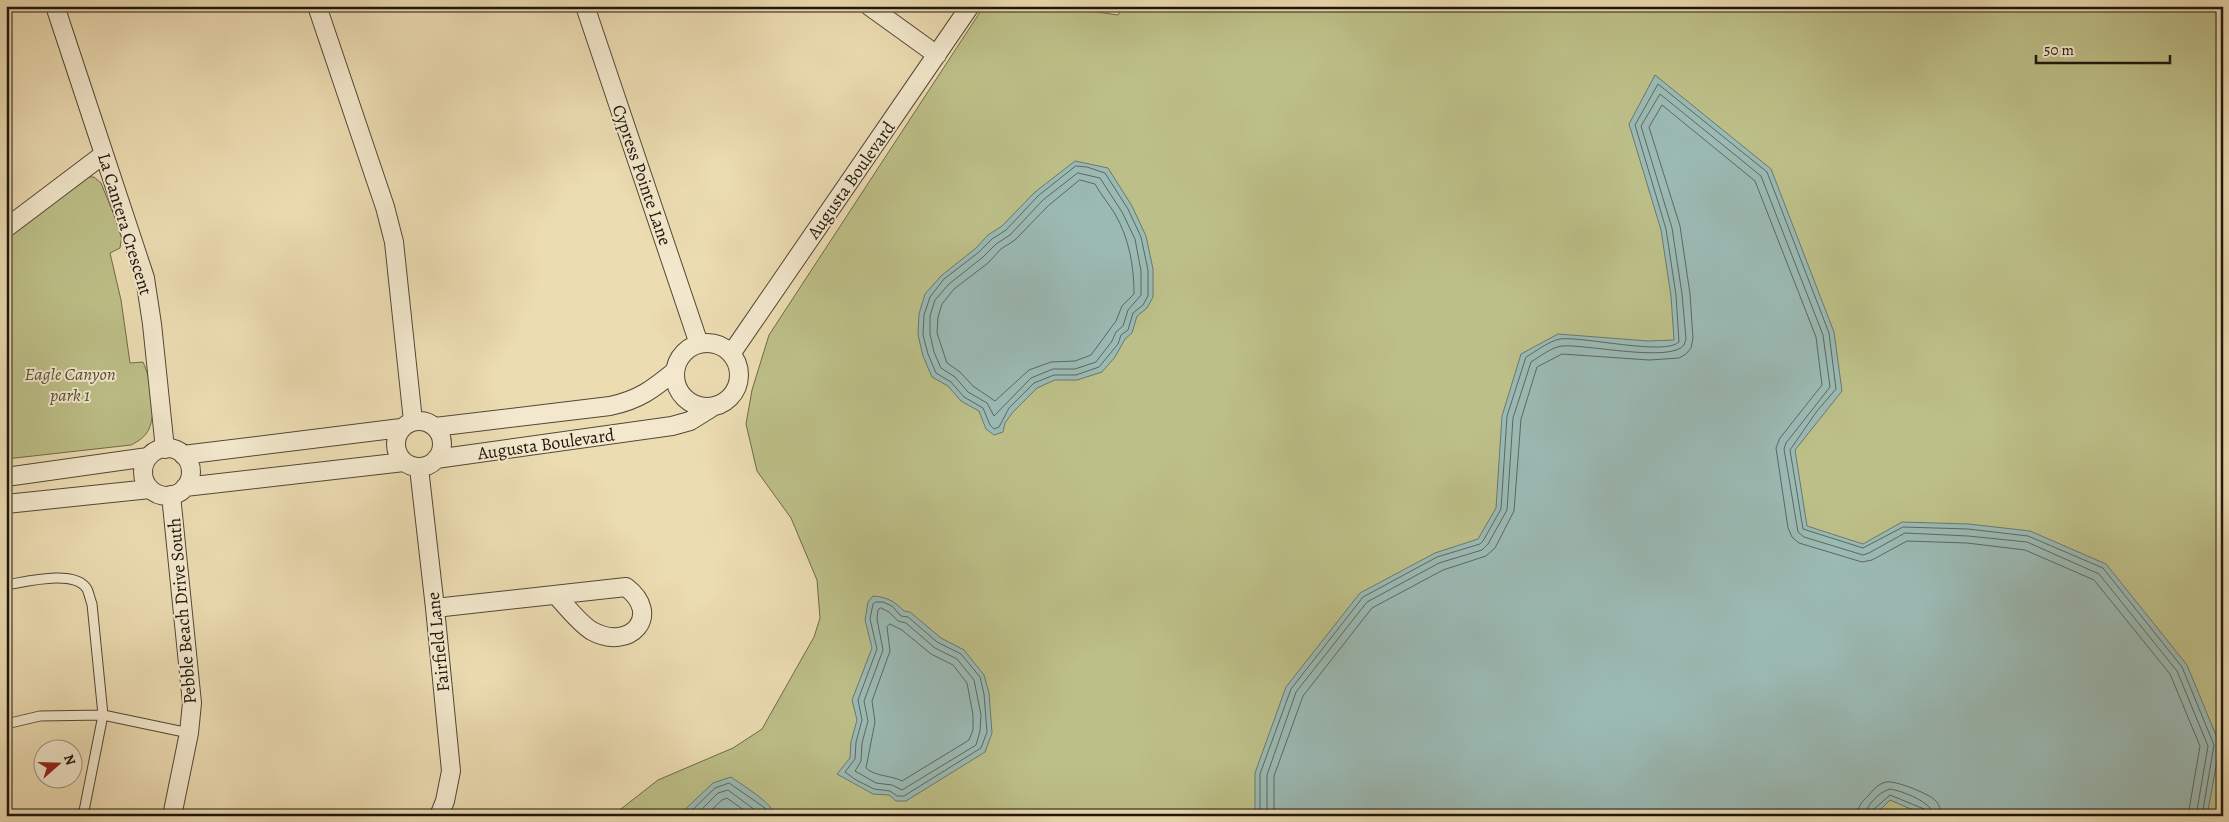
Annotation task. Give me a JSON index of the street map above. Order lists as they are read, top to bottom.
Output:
{
  "streets": {
    "street": [
      "Cypress Pointe Lane",
      "Augusta Boulevard",
      "La Cantera Crescent",
      "Pebble Beach Drive South",
      "Fairfield Lane"
    ]
  },
  "crossings": [
    ["Cypress Pointe Lane", "Augusta Boulevard"],
    ["Augusta Boulevard", "Fairfield Lane"],
    ["La Cantera Crescent", "Pebble Beach Drive South"]
  ],
  "parks": ["Eagle Canyon park 1"],
  "scale_bar": "50 m",
  "north": "right"
}
